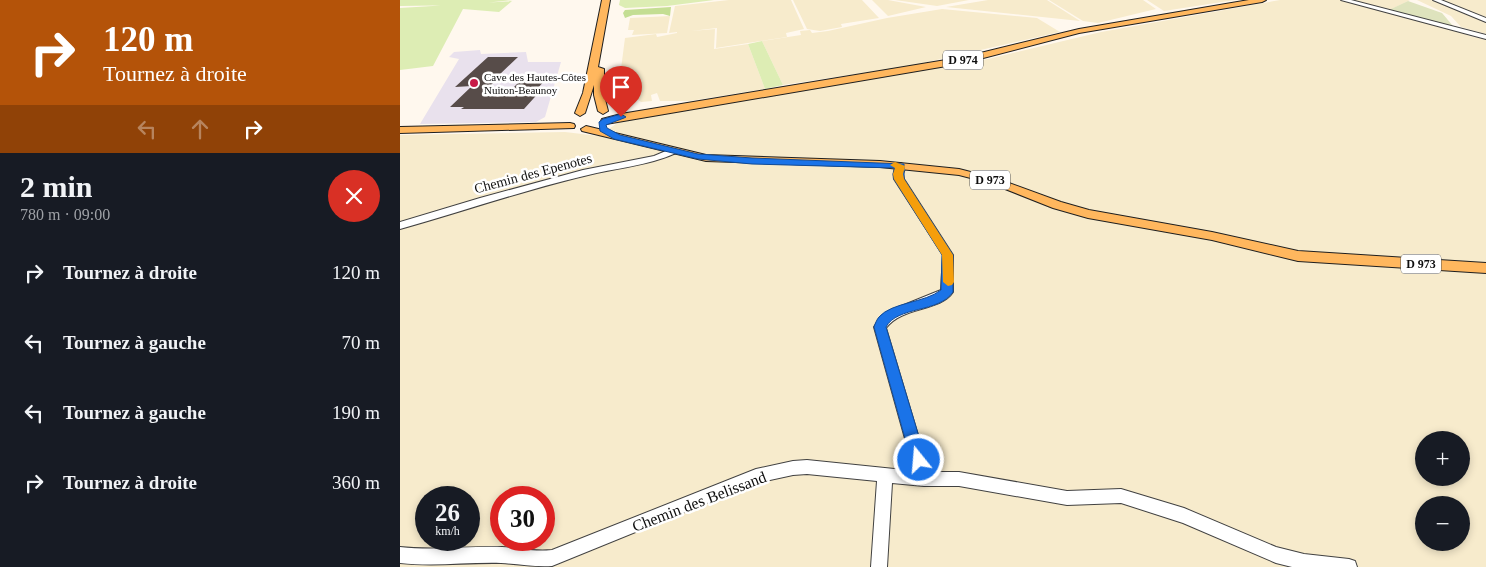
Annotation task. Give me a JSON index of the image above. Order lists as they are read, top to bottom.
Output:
{
  "streets": {
    "main road": ["D 974", "D 973"],
    "street": ["Chemin des Epenotes", "Chemin des Belissand"]
  },
  "crossings": [
    ["D 974", "D 973"],
    ["Chemin des Epenotes", "D 973"]
  ],
  "places": ["Cave des Hautes-Côtes Nuiton-Beaunoy"],
  "page": {
    "turn": ["120 m", "Tournez à droite"],
    "heading": ["2 min", "780 m · 09:00"],
    "list": [
      {
        "name": "Tournez à droite",
        "value": "120 m"
      },
      {
        "name": "Tournez à gauche",
        "value": "70 m"
      },
      {
        "name": "Tournez à gauche",
        "value": "190 m"
      },
      {
        "name": "Tournez à droite",
        "value": "360 m"
      }
    ],
    "map_buttons": ["+", "−"],
    "speed": "26 km/h",
    "limit": "30"
  }
}
